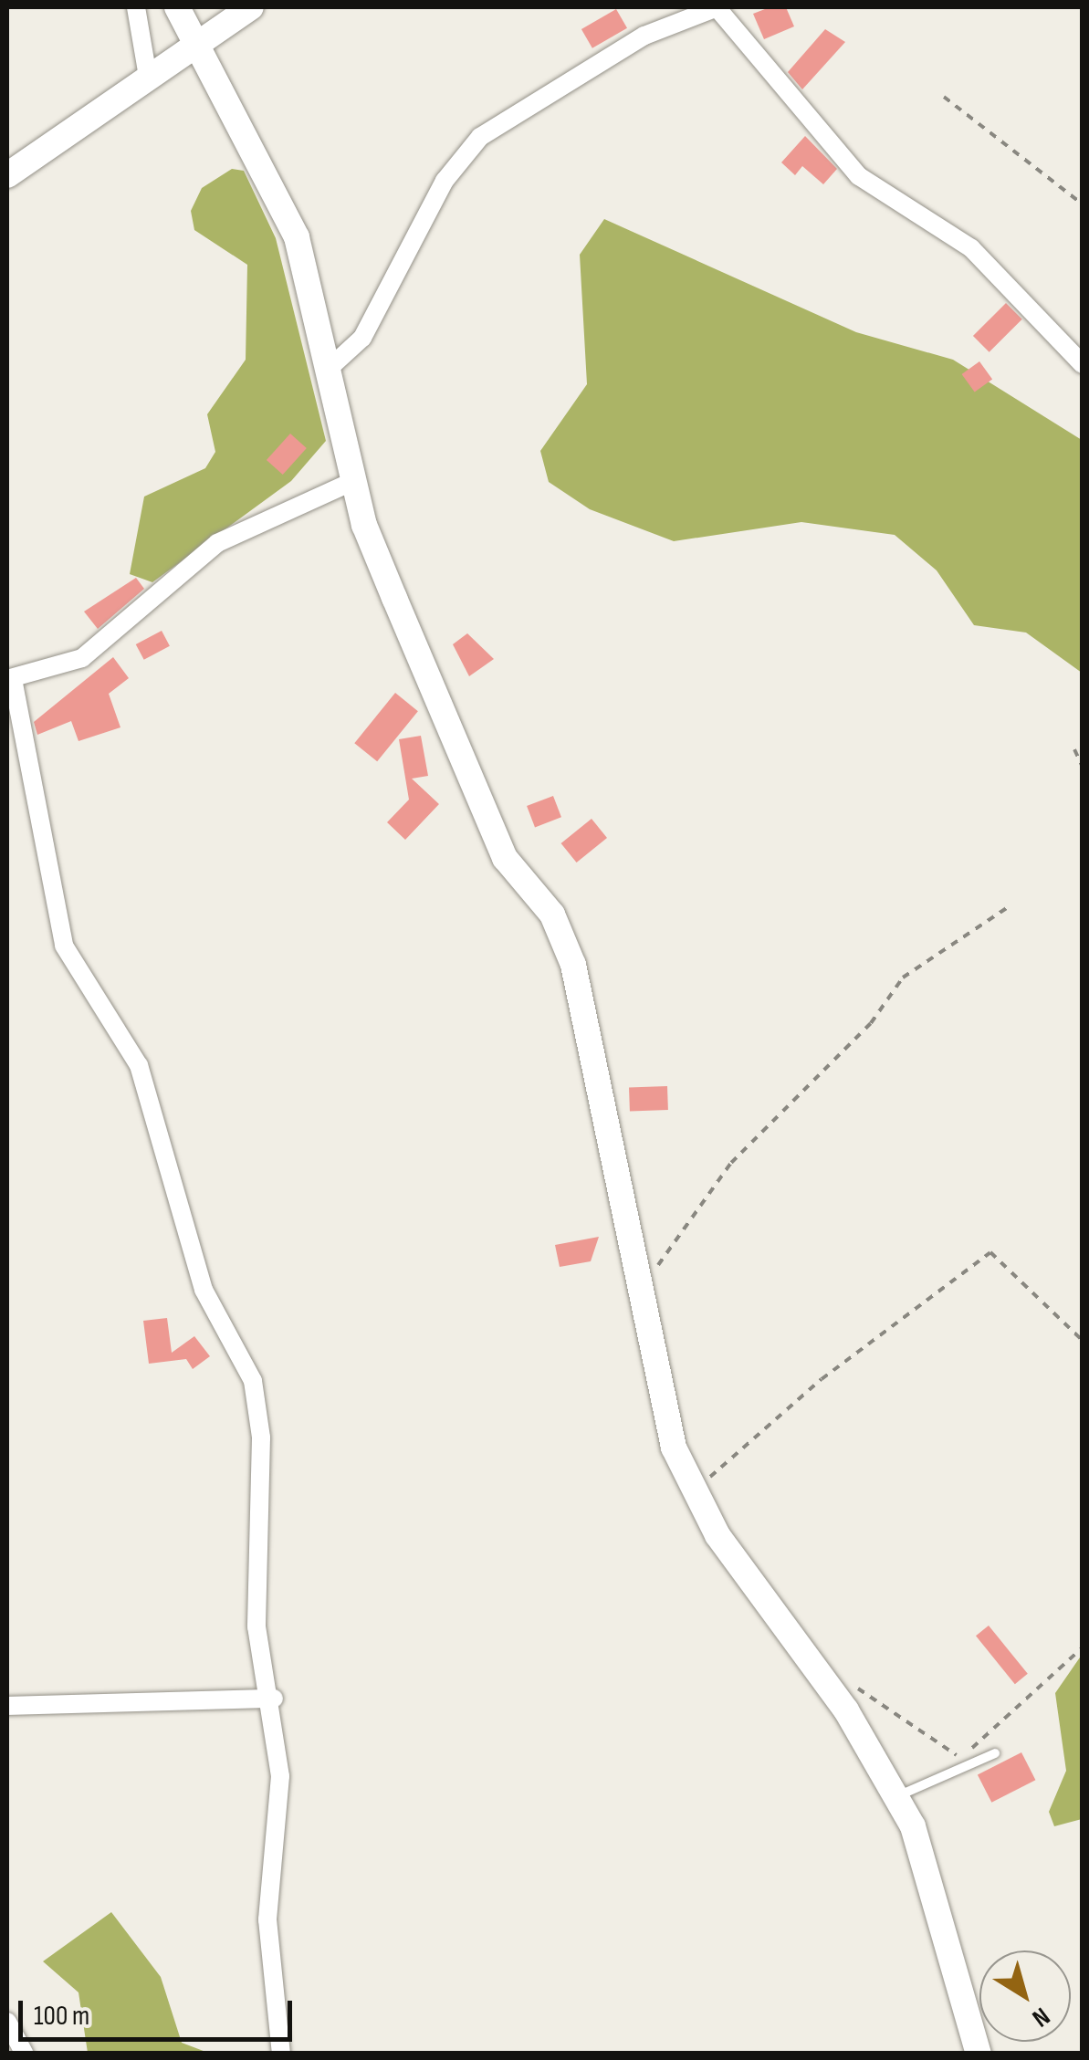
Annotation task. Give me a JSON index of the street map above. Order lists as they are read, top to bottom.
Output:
{
  "scale_bar": "100 m",
  "north": "bottom right"
}
